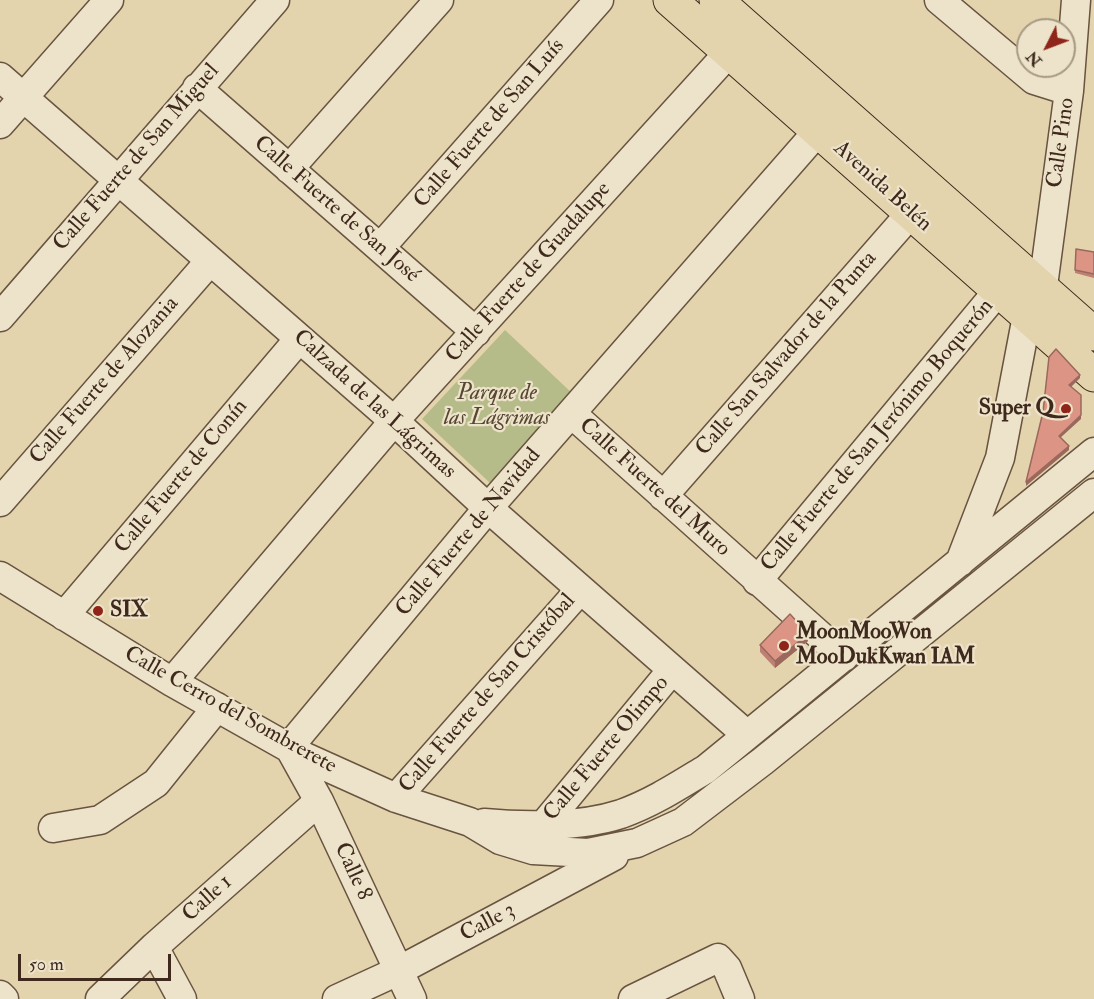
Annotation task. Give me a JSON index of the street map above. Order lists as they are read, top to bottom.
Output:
{
  "streets": {
    "main road": ["Avenida Belén"],
    "street": [
      "Calle Fuerte de San Luís",
      "Calle Pino",
      "Calle Fuerte de San Miguel",
      "Calle Fuerte de San José",
      "Calle Fuerte de Guadalupe",
      "Calle San Salvador de la Punta",
      "Calle Fuerte de Alozania",
      "Calzada de las Lágrimas",
      "Calle Fuerte de San Jerónimo Boquerón",
      "Calle Fuerte de Conín",
      "Calle Fuerte del Muro",
      "Calle Fuerte de Navidad",
      "Calle Fuerte de San Cristóbal",
      "Calle Cerro del Sombrerete",
      "Calle Fuerte Olimpo",
      "Calle 8",
      "Calle 1",
      "Calle 3"
    ]
  },
  "crossings": [
    ["Calle Fuerte de San Luís", "Calle Fuerte de San José"],
    ["Calle Pino", "Avenida Belén"],
    ["Calle Fuerte de San Miguel", "Calle Fuerte de San José"],
    ["Calle Fuerte de San Miguel", "Calzada de las Lágrimas"],
    ["Avenida Belén", "Calle Fuerte de Guadalupe"],
    ["Avenida Belén", "Calle San Salvador de la Punta"],
    ["Avenida Belén", "Calle Fuerte de San Jerónimo Boquerón"],
    ["Avenida Belén", "Calle Fuerte de Navidad"],
    ["Calle Fuerte de San José", "Calle Fuerte de Guadalupe"],
    ["Calle Fuerte de Guadalupe", "Calzada de las Lágrimas"],
    ["Calle Fuerte de Guadalupe", "Calle Cerro del Sombrerete"],
    ["Calle San Salvador de la Punta", "Calle Fuerte del Muro"],
    ["Calle Fuerte de Alozania", "Calzada de las Lágrimas"],
    ["Calzada de las Lágrimas", "Calle Fuerte de Conín"],
    ["Calzada de las Lágrimas", "Calle Fuerte de Navidad"],
    ["Calzada de las Lágrimas", "Calle Fuerte de San Cristóbal"],
    ["Calzada de las Lágrimas", "Calle Cerro del Sombrerete"],
    ["Calzada de las Lágrimas", "Calle Fuerte Olimpo"],
    ["Calle Fuerte de San Jerónimo Boquerón", "Calle Fuerte del Muro"],
    ["Calle Fuerte de Conín", "Calle Cerro del Sombrerete"],
    ["Calle Fuerte del Muro", "Calle Fuerte de Navidad"],
    ["Calle Fuerte del Muro", "Calle Cerro del Sombrerete"],
    ["Calle Fuerte de Navidad", "Calle Cerro del Sombrerete"],
    ["Calle Fuerte de Navidad", "Calle 8"],
    ["Calle Fuerte de San Cristóbal", "Calle Cerro del Sombrerete"],
    ["Calle Cerro del Sombrerete", "Calle Fuerte Olimpo"],
    ["Calle Cerro del Sombrerete", "Calle 8"],
    ["Calle Cerro del Sombrerete", "Calle 3"],
    ["Calle 8", "Calle 1"],
    ["Calle 8", "Calle 3"]
  ],
  "parks": ["Parque de las Lágrimas"],
  "places": ["Super Q", "SIX", "MoonMooWon MooDukKwan IAM"],
  "scale_bar": "50 m",
  "north": "bottom left"
}
